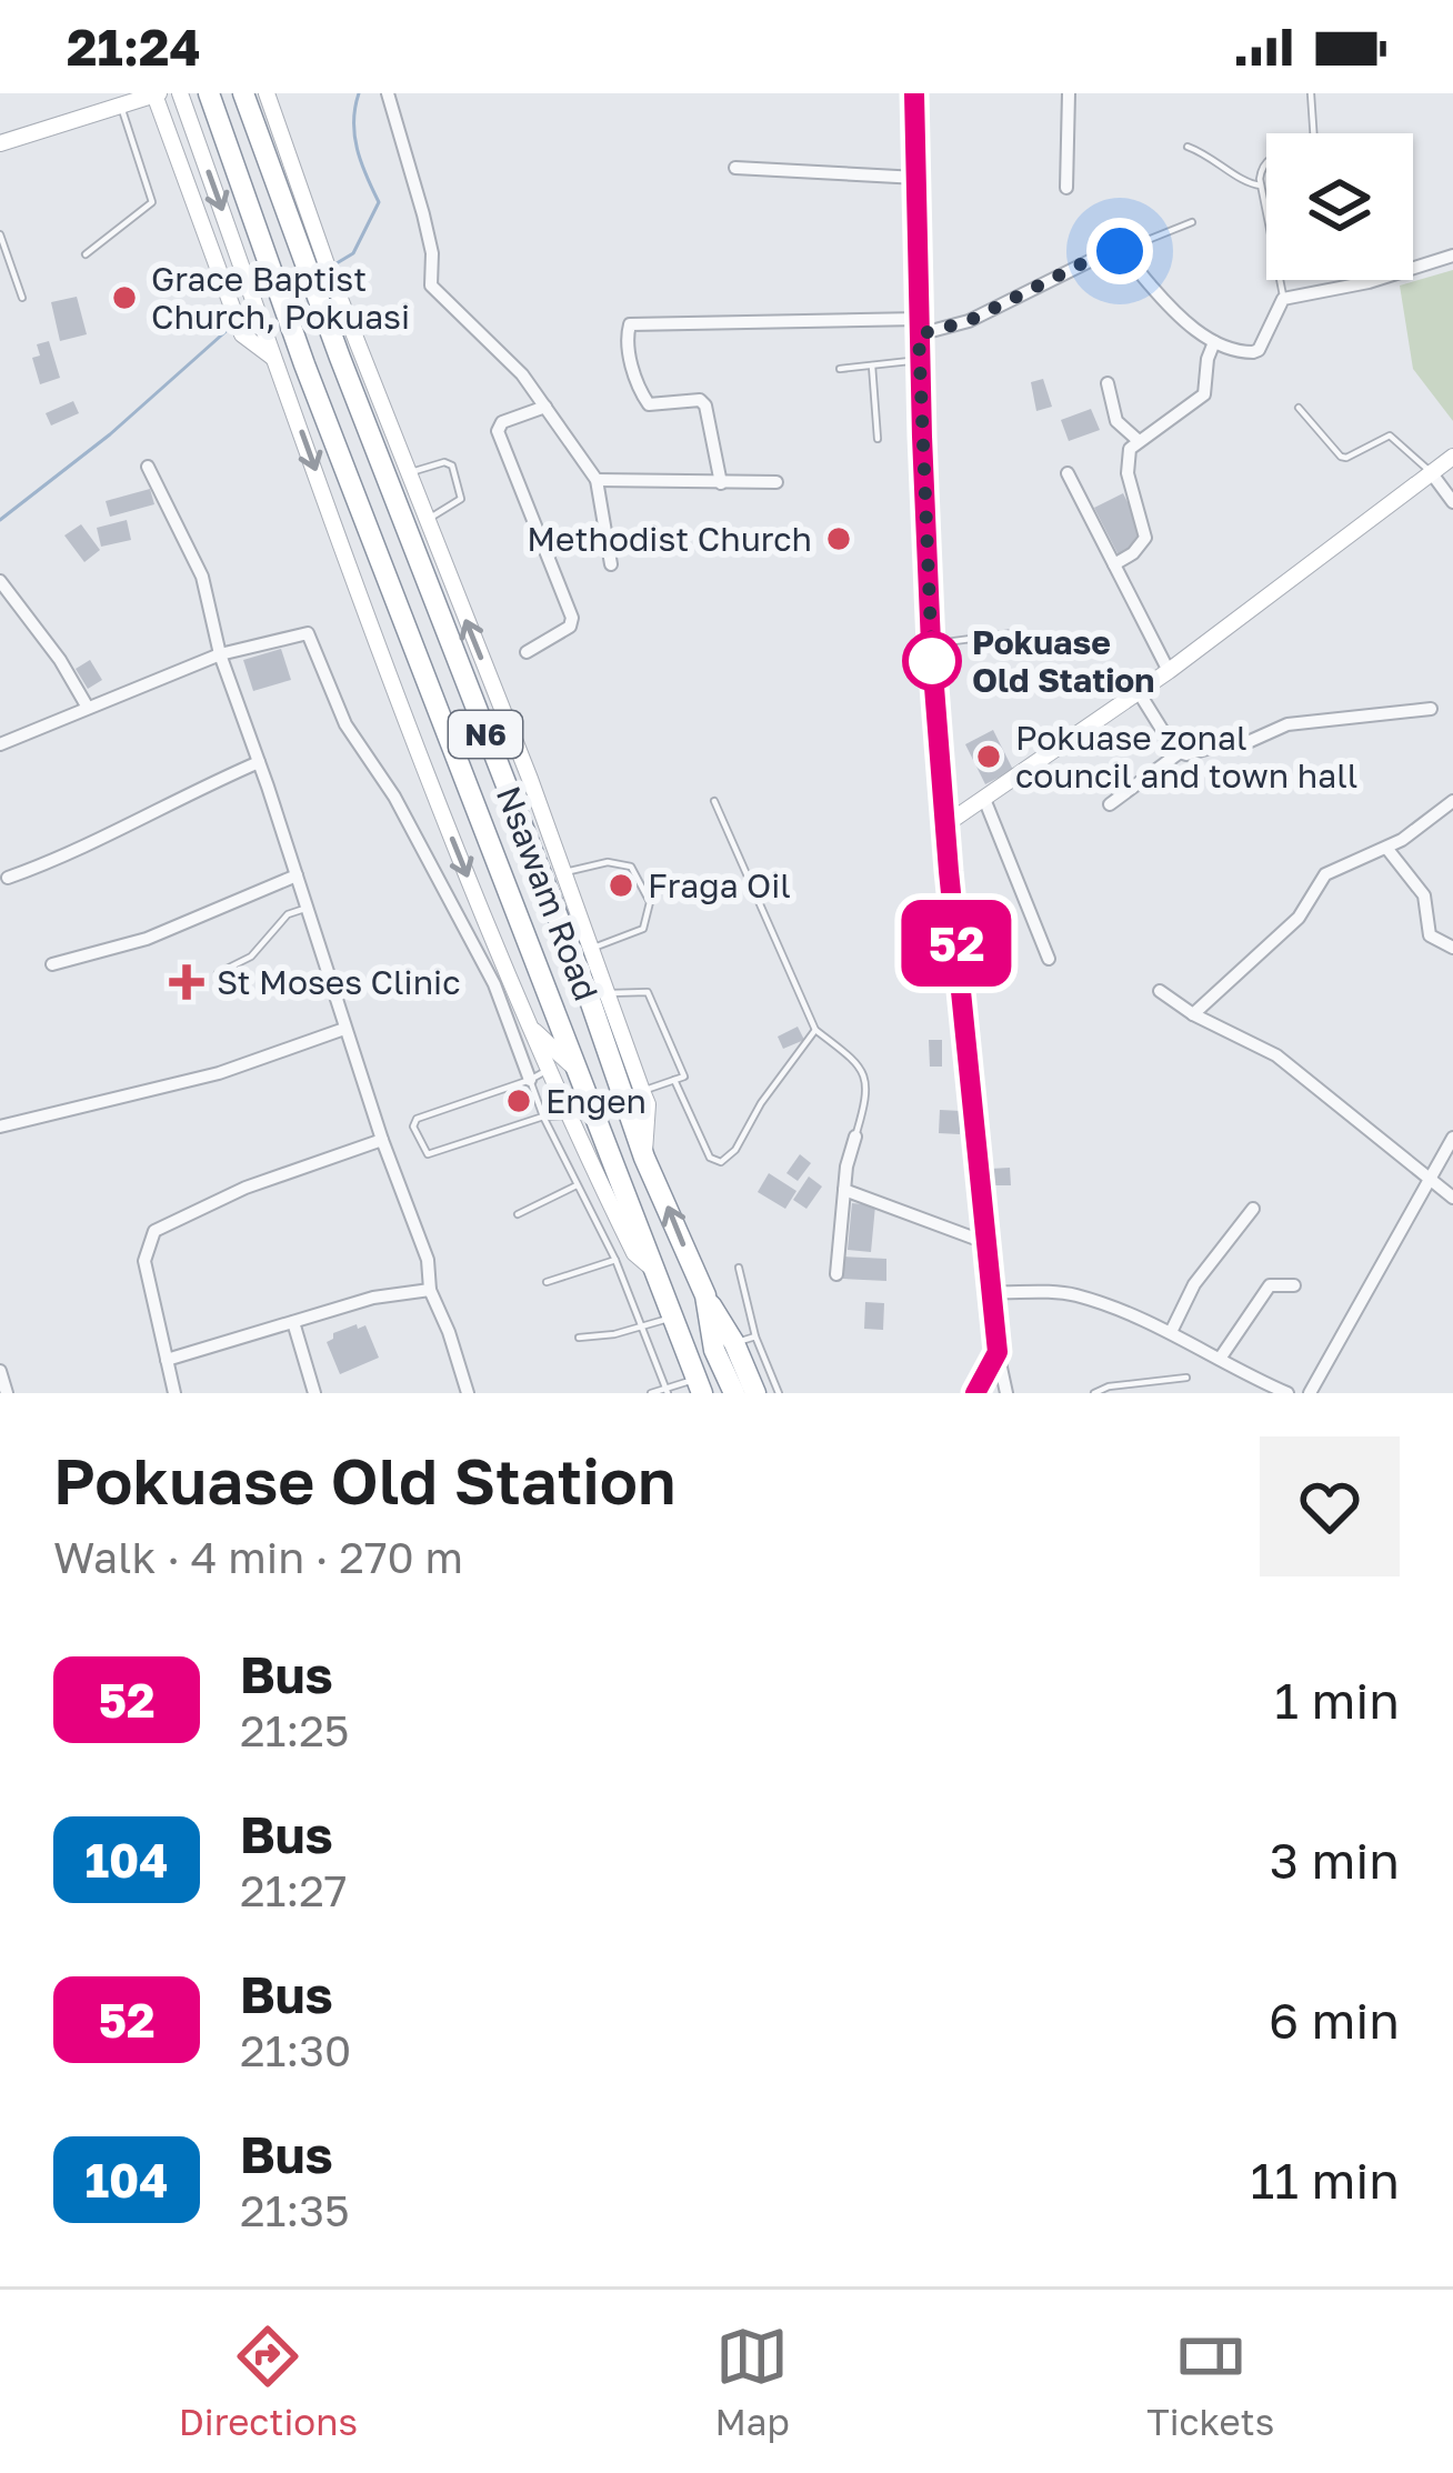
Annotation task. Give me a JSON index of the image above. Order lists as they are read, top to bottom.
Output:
{
  "streets": {
    "highway": ["N6", "Nsawam Road"]
  },
  "places": {
    "other": [
      "Grace Baptist Church, Pokuasi",
      "Methodist Church",
      "Pokuase Old Station",
      "Pokuase zonal council and town hall",
      "Fraga Oil",
      "Engen"
    ],
    "health": ["St Moses Clinic"]
  },
  "lines": ["bus line 52"],
  "page": {
    "status": "21:24",
    "on_map": "52",
    "heading": ["Pokuase Old Station", "Walk · 4 min · 270 m"],
    "list": [
      {
        "mark": "52",
        "name": "Bus",
        "note": "21:25",
        "value": "1 min"
      },
      {
        "mark": "104",
        "name": "Bus",
        "note": "21:27",
        "value": "3 min"
      },
      {
        "mark": "52",
        "name": "Bus",
        "note": "21:30",
        "value": "6 min"
      },
      {
        "mark": "104",
        "name": "Bus",
        "note": "21:35",
        "value": "11 min"
      }
    ],
    "tabs": ["Directions", "Map", "Tickets"]
  }
}
